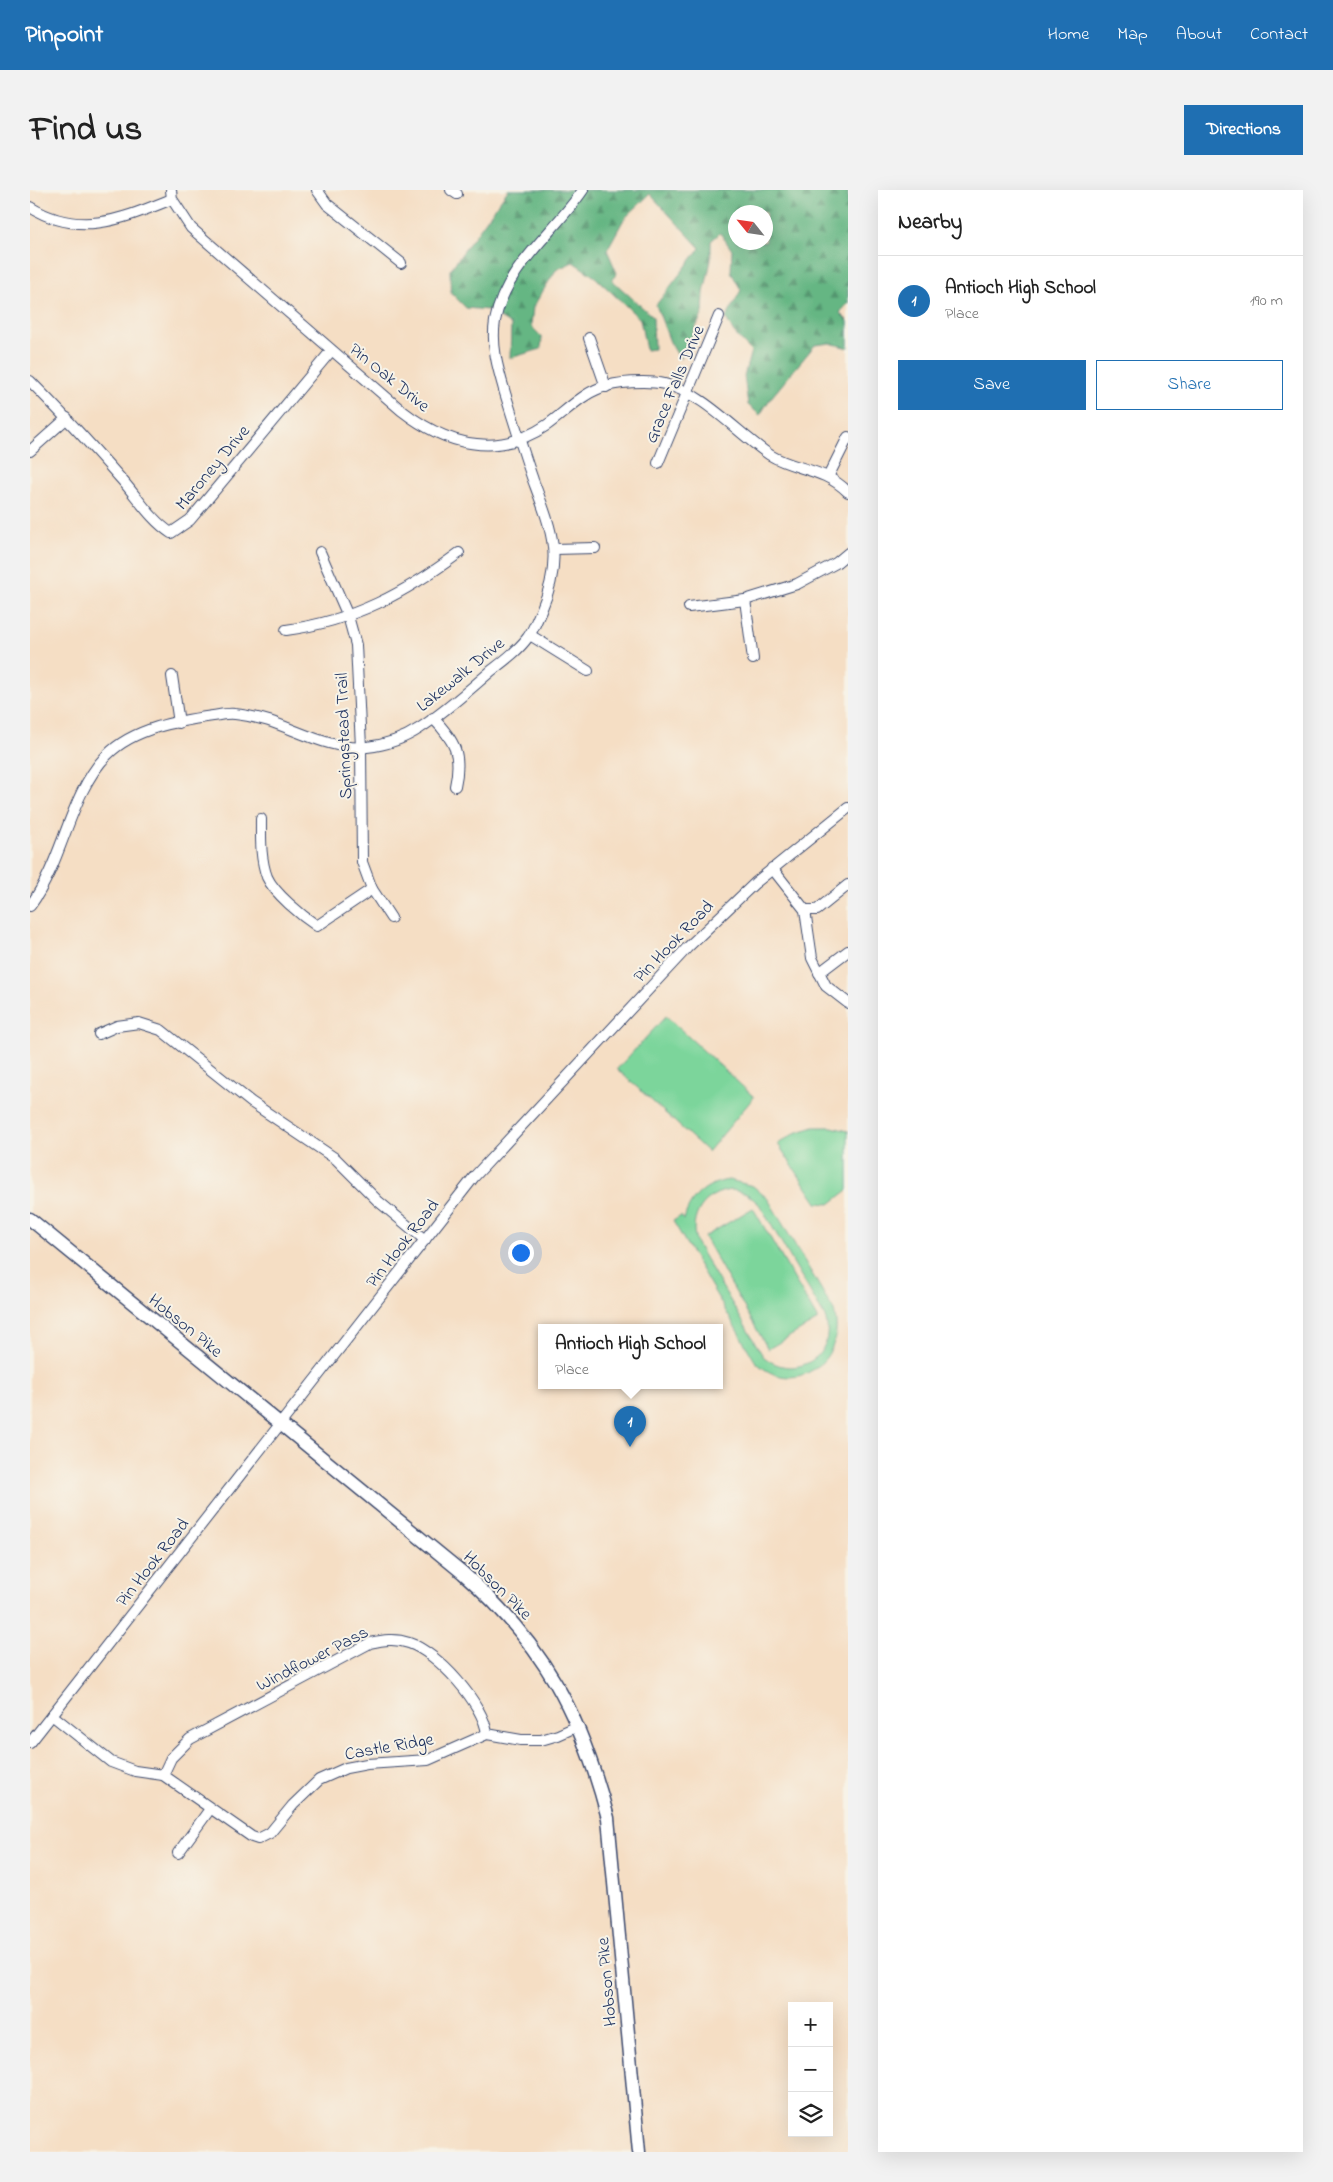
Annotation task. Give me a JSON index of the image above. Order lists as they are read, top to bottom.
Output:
{
  "streets": {
    "main road": ["Hobson Pike"],
    "street": [
      "Pin Oak Drive",
      "Grace Falls Drive",
      "Maroney Drive",
      "Lakewalk Drive",
      "Springstead Trail",
      "Pin Hook Road",
      "Windflower Pass",
      "Castle Ridge"
    ]
  },
  "crossings": [
    ["Pin Oak Drive", "Grace Falls Drive"],
    ["Pin Oak Drive", "Maroney Drive"],
    ["Pin Oak Drive", "Lakewalk Drive"],
    ["Lakewalk Drive", "Springstead Trail"],
    ["Pin Hook Road", "Hobson Pike"],
    ["Pin Hook Road", "Castle Ridge"],
    ["Windflower Pass", "Castle Ridge"]
  ],
  "north": "top left",
  "page": {
    "header": "Pinpoint",
    "nav": [
      "Home",
      "Map",
      "About",
      "Contact"
    ],
    "title": "Find us",
    "buttons": [
      "Directions",
      ["Save", "Share"]
    ],
    "heading": "Nearby",
    "list": [
      {
        "mark": "1",
        "name": "Antioch High School",
        "note": "Place",
        "value": "190 m"
      }
    ],
    "popup": ["Antioch High School", "Place"],
    "pins": "1",
    "map_buttons": ["+", "−"]
  }
}
